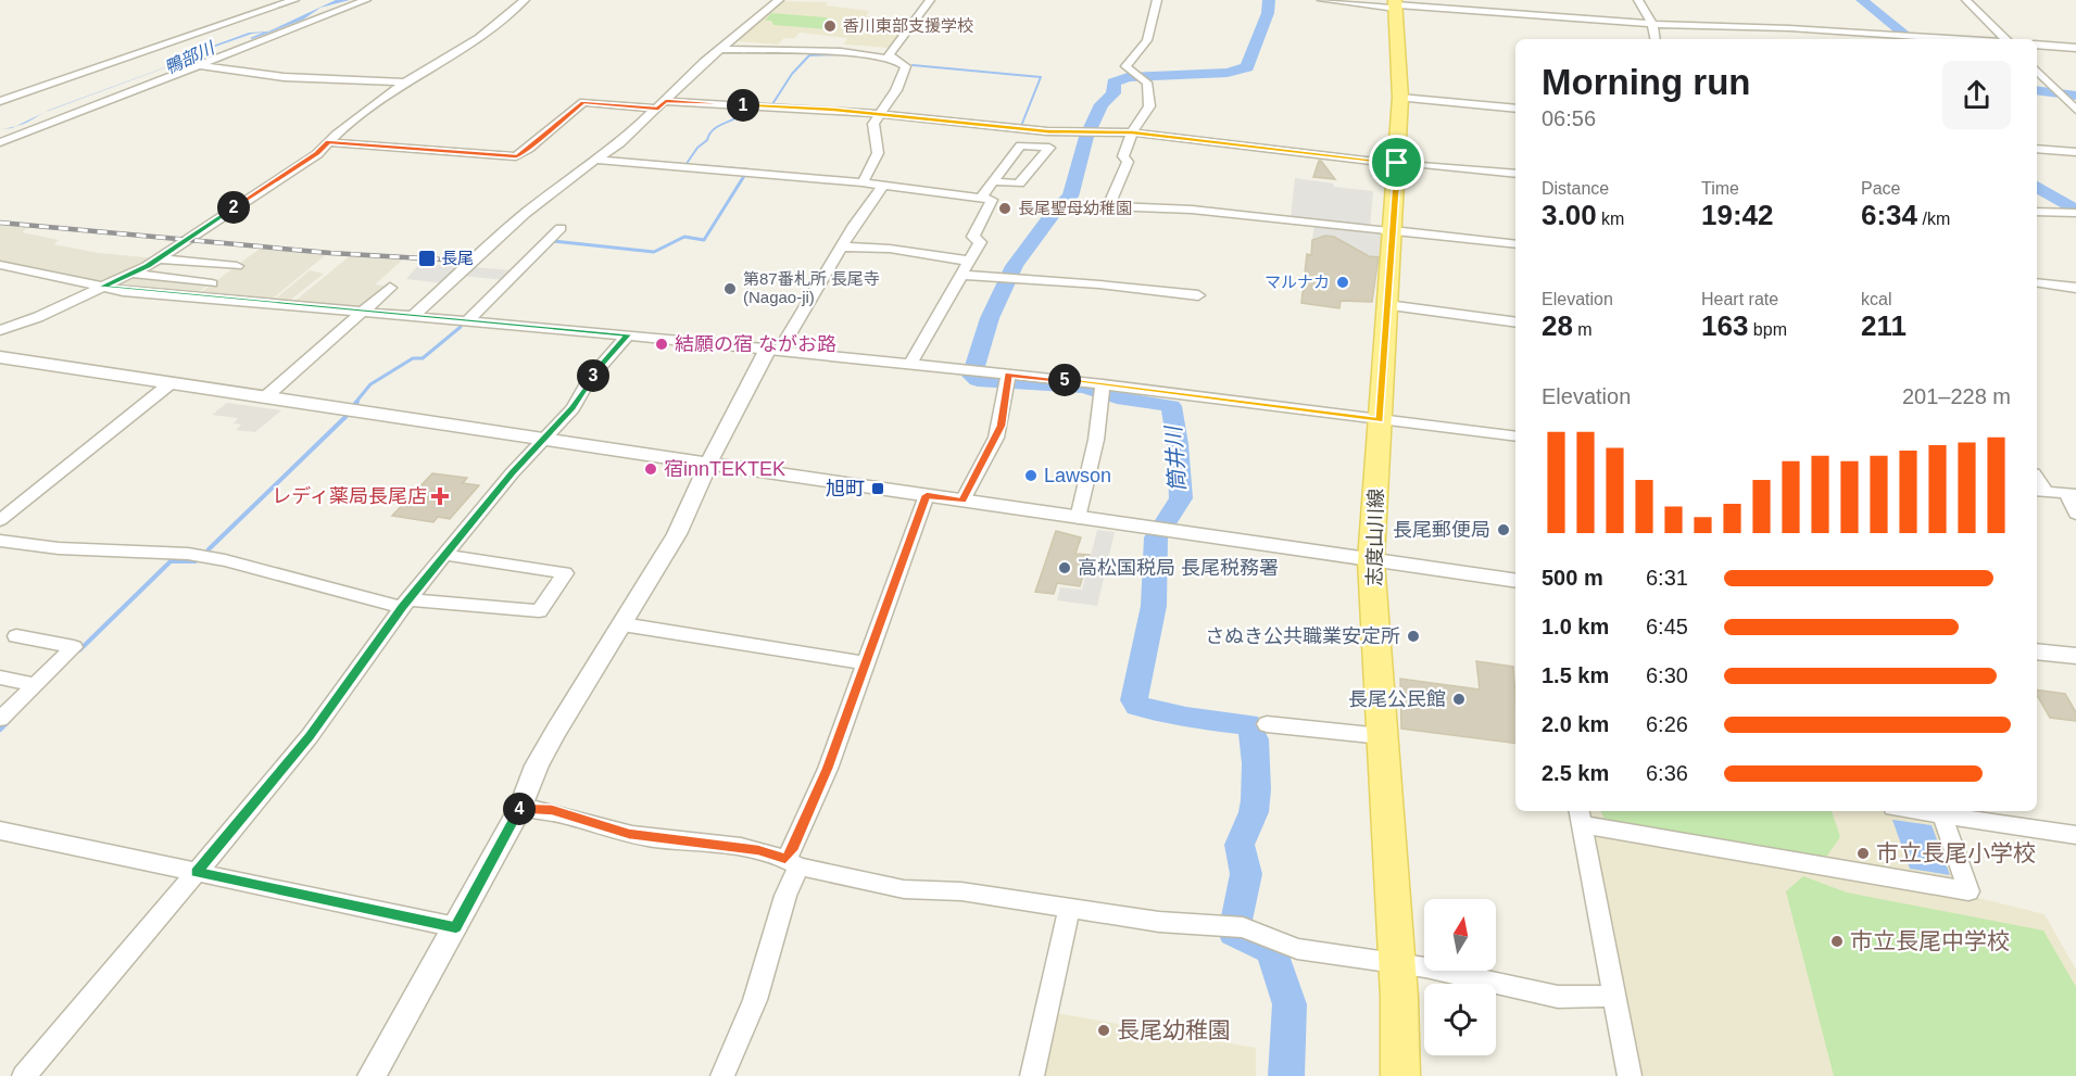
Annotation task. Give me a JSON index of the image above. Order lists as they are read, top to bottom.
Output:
{
  "streets": {
    "main road": ["志度山川線"]
  },
  "water": ["鴨部川", "筒井川"],
  "places": {
    "other": [
      "香川東部支援学校",
      "長尾聖母幼稚園",
      "マルナカ",
      "第87番札所 長尾寺 (Nagao-ji)",
      "結願の宿 ながお路",
      "宿innTEKTEK",
      "Lawson",
      "長尾郵便局",
      "高松国税局 長尾税務署",
      "さぬき公共職業安定所",
      "長尾公民館",
      "市立長尾小学校",
      "市立長尾中学校",
      "長尾幼稚園"
    ],
    "transit": ["長尾", "旭町"],
    "health": ["レディ薬局長尾店"]
  },
  "north": "top",
  "page": {
    "heading": ["Morning run", "06:56"],
    "pins": [
      "1",
      "2",
      "3",
      "5",
      "4"
    ],
    "stats": [
      ["Distance", "3.00 km"],
      ["Time", "19:42"],
      ["Pace", "6:34 /km"],
      ["Elevation", "28 m"],
      ["Heart rate", "163 bpm"],
      ["kcal", "211"]
    ],
    "chart": ["Elevation", "201–228 m"],
    "list": [
      {
        "name": "500 m",
        "note": "6:31"
      },
      {
        "name": "1.0 km",
        "note": "6:45"
      },
      {
        "name": "1.5 km",
        "note": "6:30"
      },
      {
        "name": "2.0 km",
        "note": "6:26"
      },
      {
        "name": "2.5 km",
        "note": "6:36"
      }
    ]
  }
}
